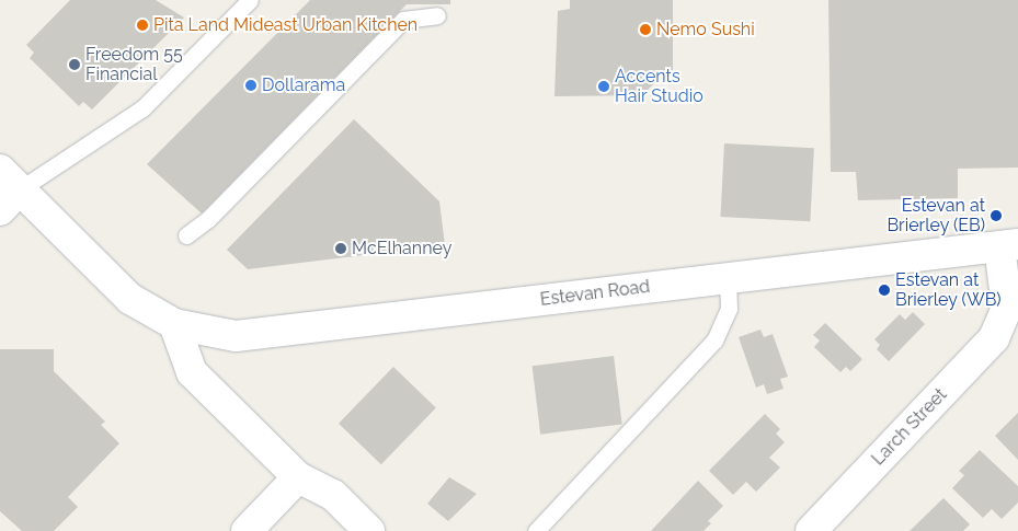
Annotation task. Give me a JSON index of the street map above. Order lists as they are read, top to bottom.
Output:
{
  "streets": {
    "street": ["Estevan Road", "Larch Street"]
  },
  "places": [
    "Pita Land Mideast Urban Kitchen",
    "Nemo Sushi",
    "Freedom 55 Financial",
    "Dollarama",
    "Accents Hair Studio",
    "Estevan at Brierley (EB)",
    "McElhanney",
    "Estevan at Brierley (WB)"
  ]
}
